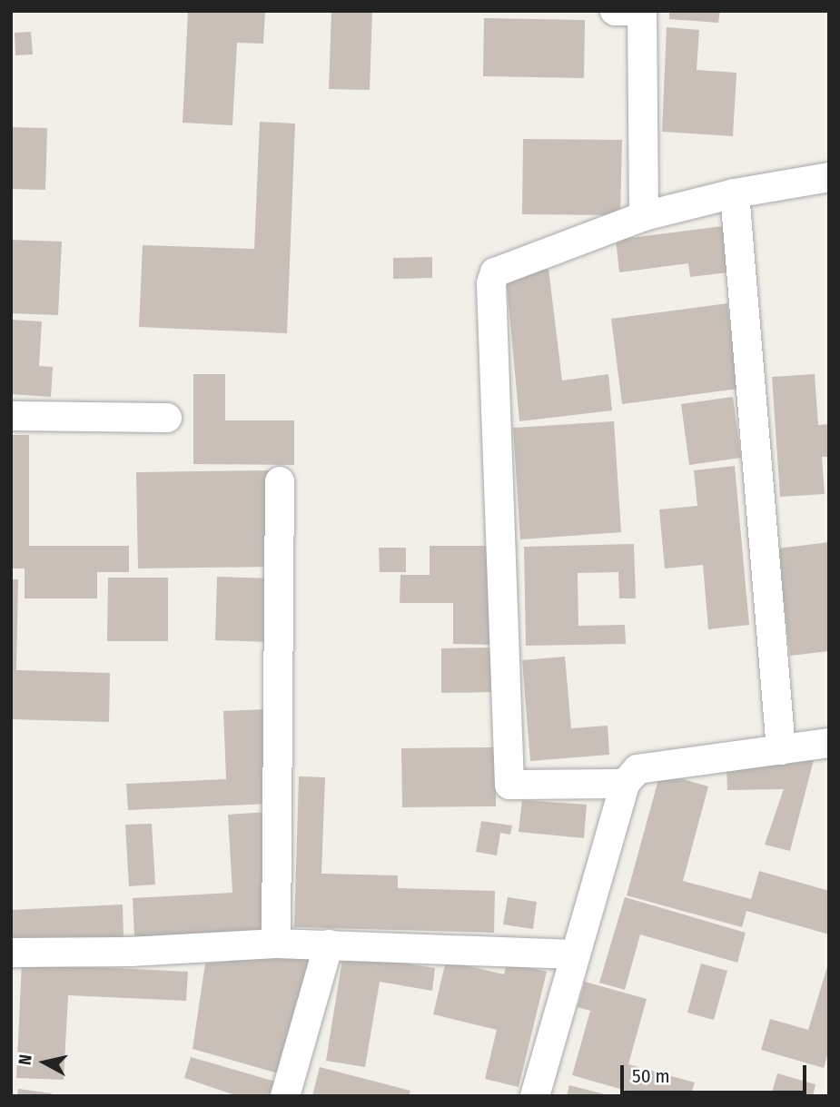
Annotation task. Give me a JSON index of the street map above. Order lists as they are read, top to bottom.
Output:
{
  "scale_bar": "50 m",
  "north": "left"
}
